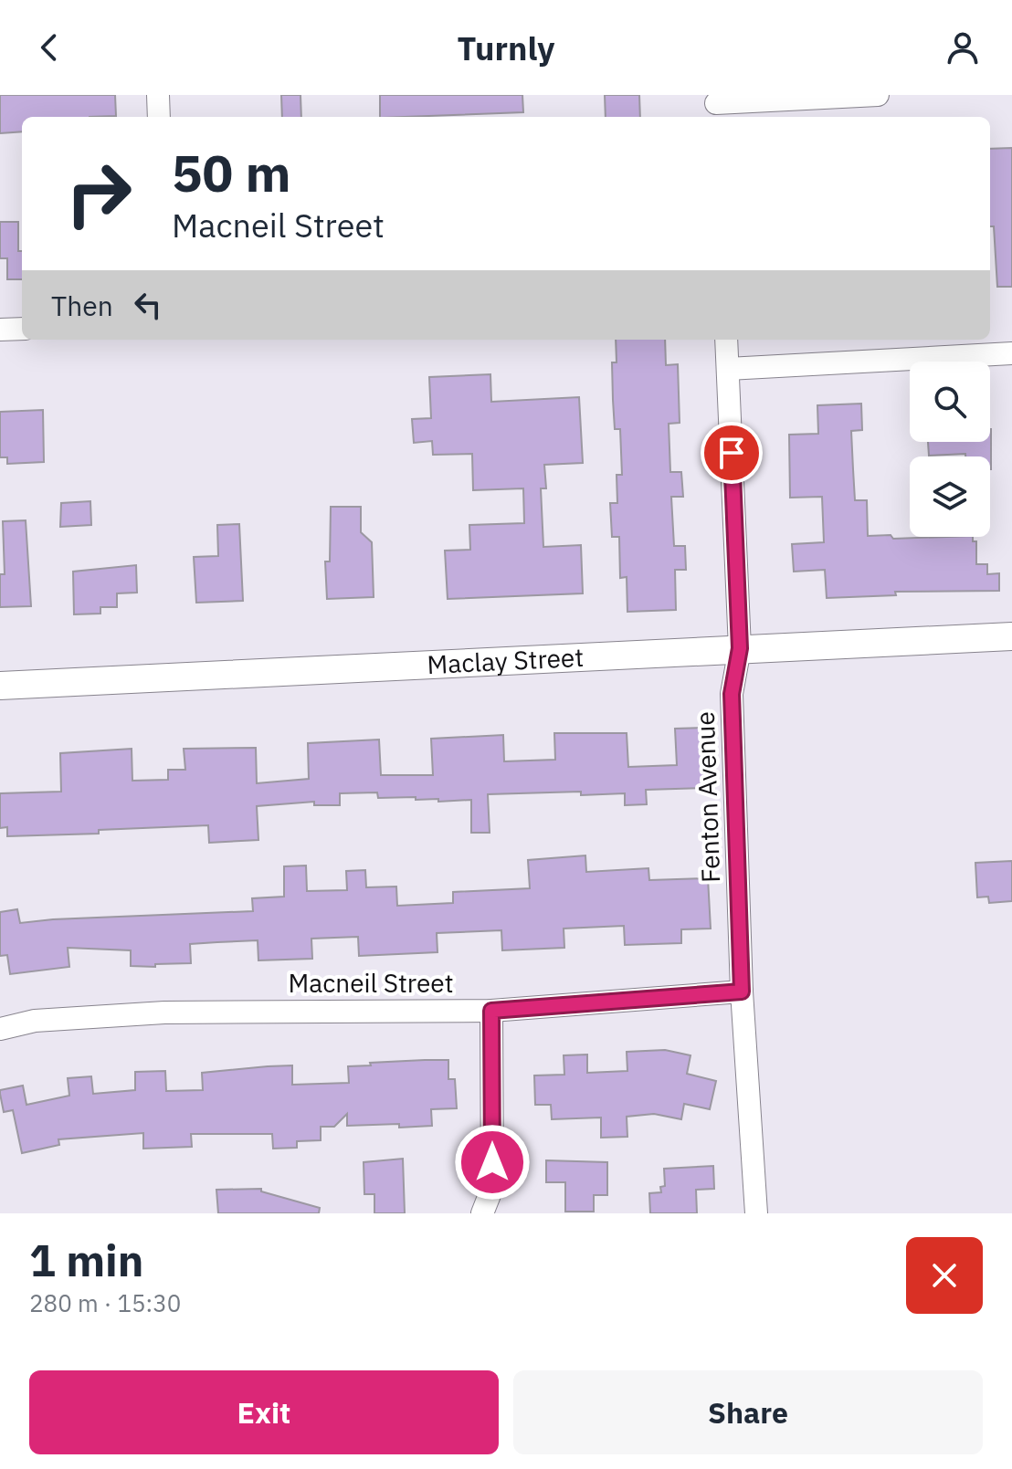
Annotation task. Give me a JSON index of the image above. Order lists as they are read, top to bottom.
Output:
{
  "streets": {
    "street": ["Maclay Street", "Fenton Avenue", "Macneil Street"]
  },
  "crossings": [
    ["Maclay Street", "Fenton Avenue"],
    ["Fenton Avenue", "Macneil Street"]
  ],
  "page": {
    "header": "Turnly",
    "turn": ["50 m", "Macneil Street"],
    "then": "Then",
    "heading": ["1 min", "280 m · 15:30"],
    "buttons": ["Exit", "Share"]
  }
}
